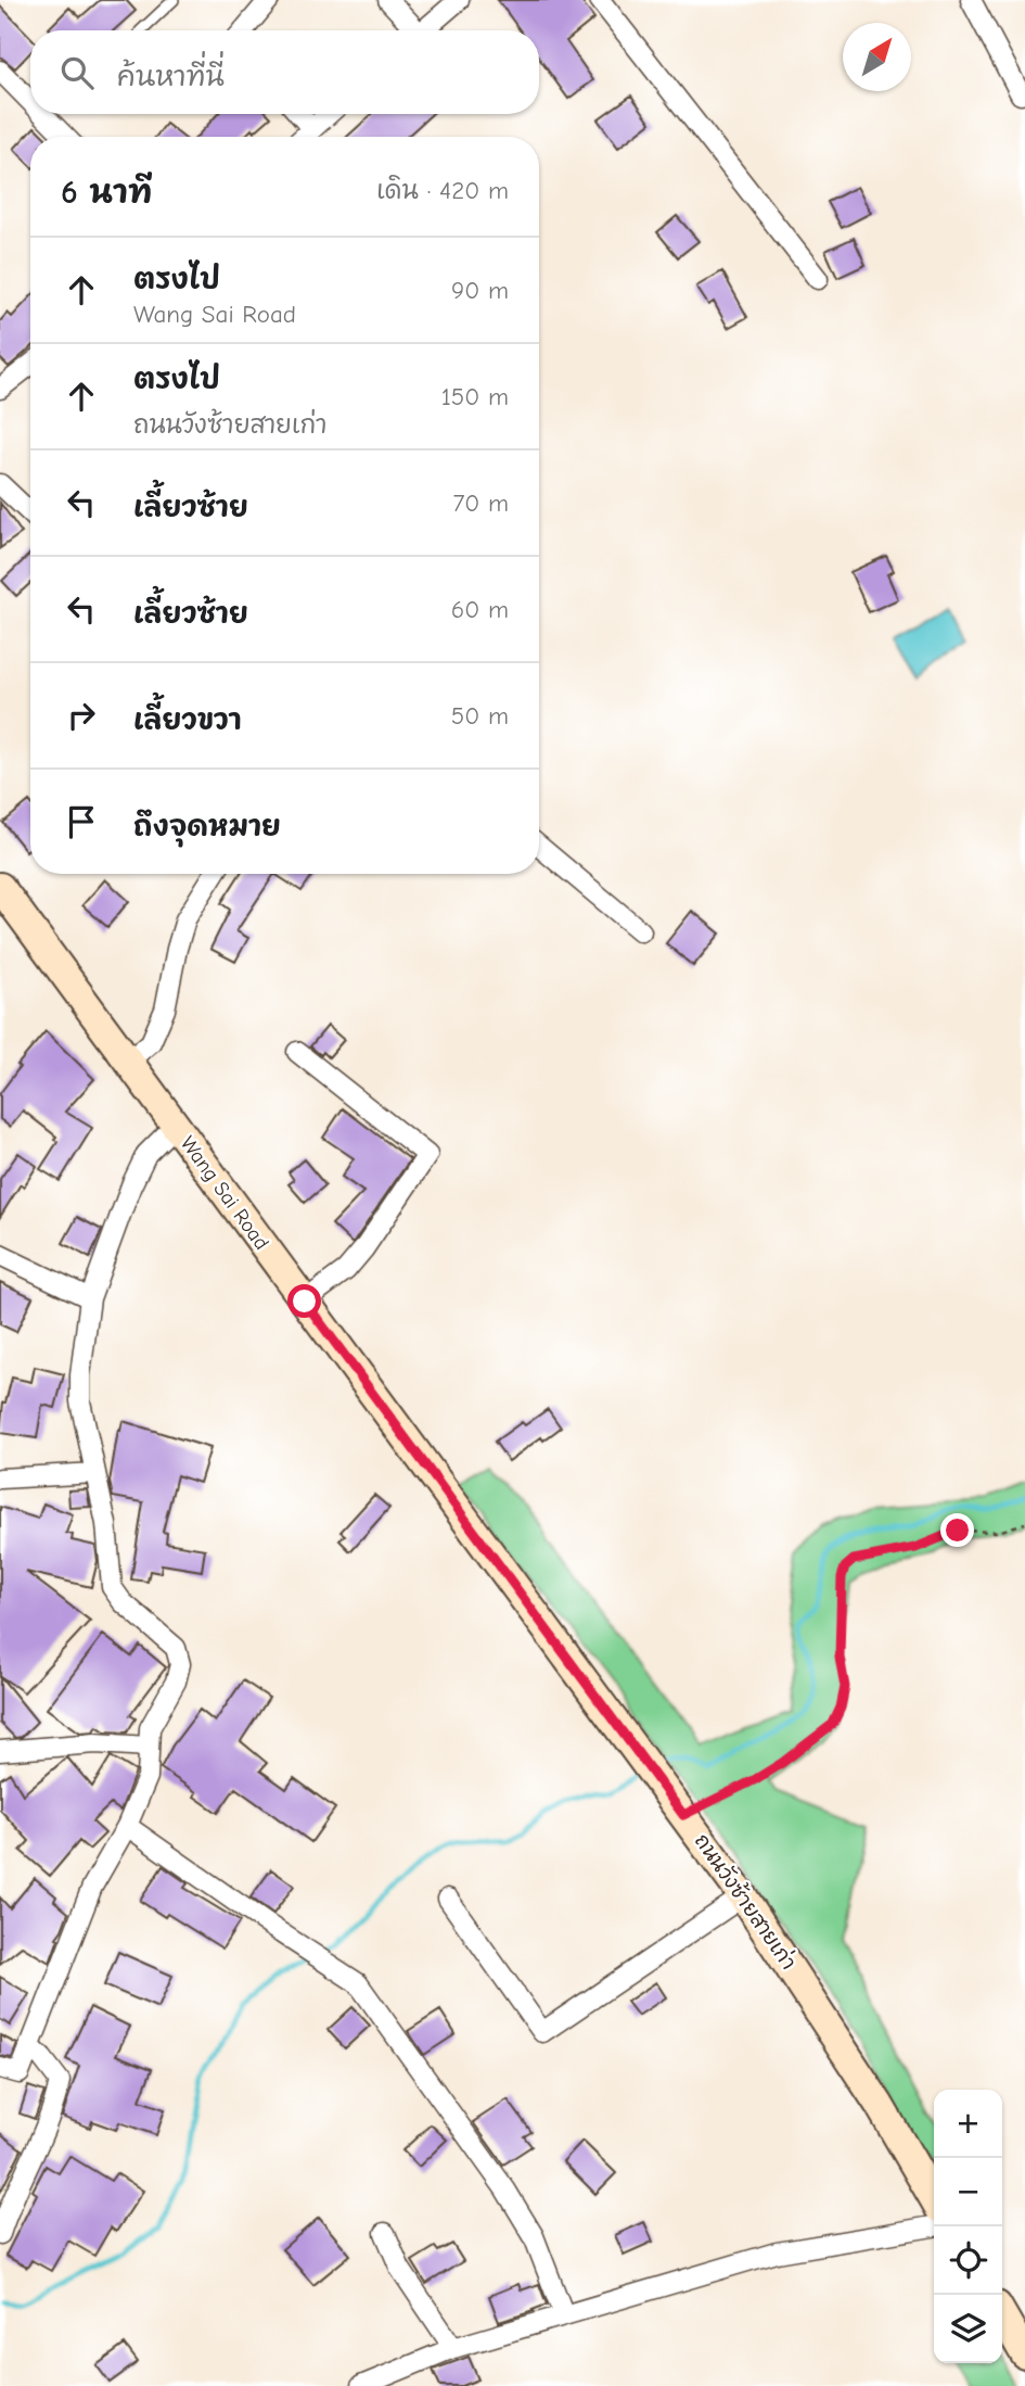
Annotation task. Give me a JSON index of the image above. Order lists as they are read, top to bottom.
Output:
{
  "streets": {
    "main road": ["Wang Sai Road", "ถนนวังซ้ายสายเก่า"]
  },
  "crossings": [
    ["Wang Sai Road", "ถนนวังซ้ายสายเก่า"]
  ],
  "north": "top right",
  "page": {
    "search": "ค้นหาที่นี่",
    "heading": ["6 นาที", "เดิน · 420 m"],
    "list": [
      ["ตรงไป", "Wang Sai Road", "90 m"],
      ["ตรงไป", "ถนนวังซ้ายสายเก่า", "150 m"],
      ["เลี้ยวซ้าย", "70 m"],
      ["เลี้ยวซ้าย", "60 m"],
      ["เลี้ยวขวา", "50 m"],
      "ถึงจุดหมาย"
    ],
    "map_buttons": ["+", "−"]
  }
}
